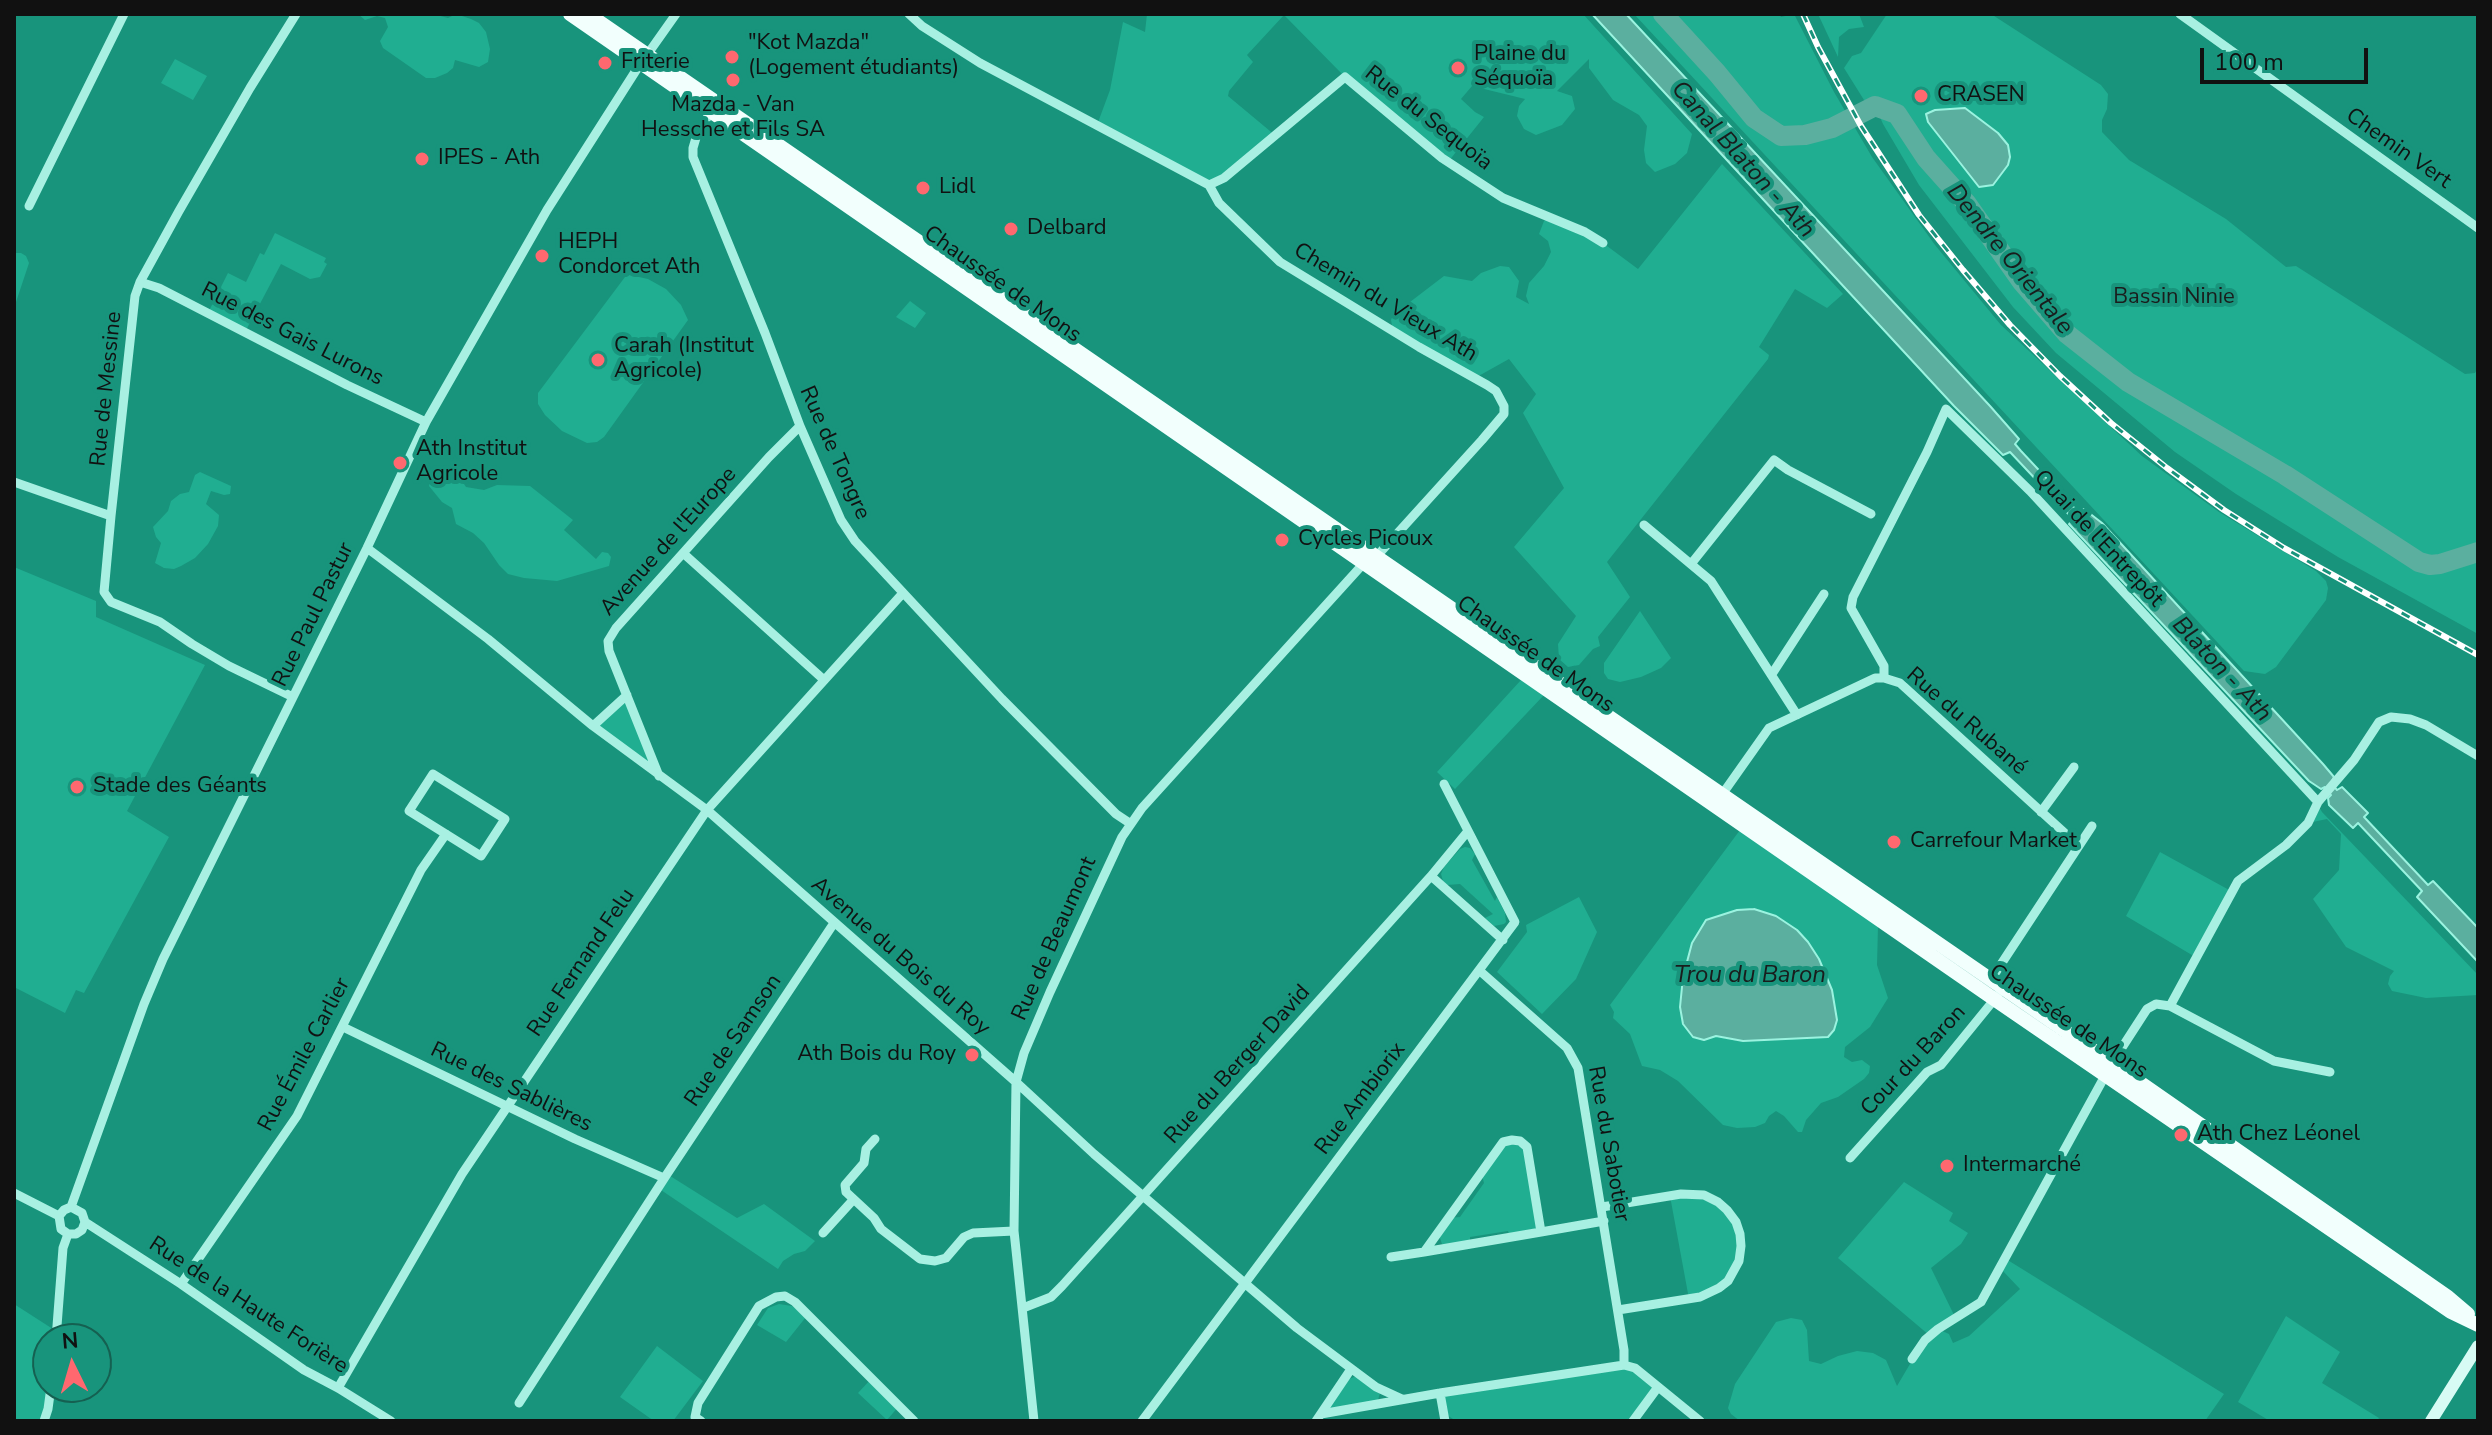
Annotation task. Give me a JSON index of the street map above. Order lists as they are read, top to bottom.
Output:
{
  "streets": {
    "main road": ["Chaussée de Mons"],
    "street": [
      "Rue du Sequoïa",
      "Chemin Vert",
      "Chemin du Vieux Ath",
      "Rue des Gais Lurons",
      "Rue de Messine",
      "Rue de Tongre",
      "Quai de l'Entrepôt",
      "Avenue de l'Europe",
      "Rue Paul Pastur",
      "Rue du Rubané",
      "Rue de Beaumont",
      "Avenue du Bois du Roy",
      "Rue Fernand Felu",
      "Rue de Samson",
      "Rue Émile Carlier",
      "Cour du Baron",
      "Rue du Berger David",
      "Rue des Sablières",
      "Rue Ambiorix",
      "Rue du Sabotier",
      "Rue de la Haute Forière"
    ]
  },
  "crossings": [
    ["Rue du Sequoïa", "Chemin du Vieux Ath"],
    ["Chaussée de Mons", "Chemin du Vieux Ath"],
    ["Chaussée de Mons", "Rue de Tongre"],
    ["Chaussée de Mons", "Rue Paul Pastur"],
    ["Chaussée de Mons", "Rue du Rubané"],
    ["Chaussée de Mons", "Rue de Beaumont"],
    ["Chaussée de Mons", "Cour du Baron"],
    ["Chemin du Vieux Ath", "Rue de Beaumont"],
    ["Rue des Gais Lurons", "Rue de Messine"],
    ["Rue des Gais Lurons", "Rue Paul Pastur"],
    ["Rue de Messine", "Rue Paul Pastur"],
    ["Rue de Tongre", "Avenue de l'Europe"],
    ["Rue de Tongre", "Rue de Beaumont"],
    ["Rue de Tongre", "Rue Fernand Felu"],
    ["Quai de l'Entrepôt", "Rue du Rubané"],
    ["Avenue de l'Europe", "Avenue du Bois du Roy"],
    ["Rue Paul Pastur", "Avenue du Bois du Roy"],
    ["Rue Paul Pastur", "Rue de la Haute Forière"],
    ["Rue de Beaumont", "Avenue du Bois du Roy"],
    ["Rue de Beaumont", "Rue du Berger David"],
    ["Avenue du Bois du Roy", "Rue Fernand Felu"],
    ["Avenue du Bois du Roy", "Rue de Samson"],
    ["Avenue du Bois du Roy", "Rue du Berger David"],
    ["Avenue du Bois du Roy", "Rue Ambiorix"],
    ["Rue Fernand Felu", "Rue des Sablières"],
    ["Rue Fernand Felu", "Rue de la Haute Forière"],
    ["Rue de Samson", "Rue des Sablières"],
    ["Rue Émile Carlier", "Rue des Sablières"],
    ["Rue Émile Carlier", "Rue de la Haute Forière"],
    ["Rue Ambiorix", "Rue du Sabotier"]
  ],
  "water": [
    "Canal Blaton - Ath",
    "Dendre Orientale",
    "Blaton - Ath",
    "Trou du Baron"
  ],
  "parks": ["Bassin Ninie"],
  "places": [
    "\"Kot Mazda\" (Logement étudiants)",
    "Friterie",
    "Plaine du Séquoïa",
    "Mazda - Van Hessche et Fils SA",
    "CRASEN",
    "IPES - Ath",
    "Lidl",
    "Delbard",
    "HEPH Condorcet Ath",
    "Carah (Institut Agricole)",
    "Ath Institut Agricole",
    "Cycles Picoux",
    "Stade des Géants",
    "Carrefour Market",
    "Ath Bois du Roy",
    "Ath Chez Léonel",
    "Intermarché"
  ],
  "scale_bar": "100 m",
  "north": "top"
}
